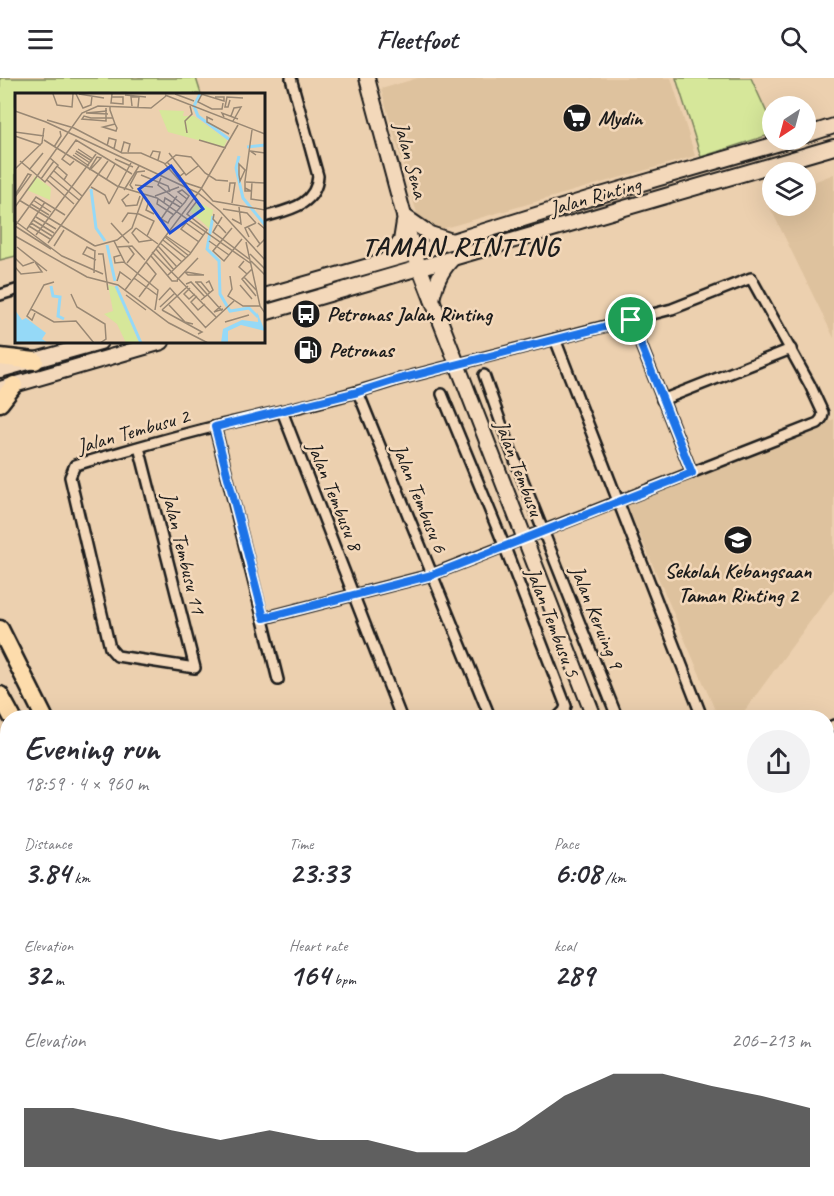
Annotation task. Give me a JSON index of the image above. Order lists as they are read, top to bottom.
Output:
{
  "streets": {
    "main road": ["Jalan Sena", "Jalan Rinting", "Jalan Tembusu"],
    "street": [
      "Jalan Tembusu 2",
      "Jalan Tembusu 8",
      "Jalan Tembusu 6",
      "Jalan Tembusu 11",
      "Jalan Keruing 9",
      "Jalan Tembusu 5"
    ]
  },
  "crossings": [
    ["Jalan Sena", "Jalan Rinting"],
    ["Jalan Sena", "Jalan Tembusu"],
    ["Jalan Rinting", "Jalan Tembusu"],
    ["Jalan Tembusu 2", "Jalan Tembusu"],
    ["Jalan Tembusu 2", "Jalan Tembusu 8"],
    ["Jalan Tembusu 2", "Jalan Tembusu 6"],
    ["Jalan Tembusu 2", "Jalan Tembusu 11"]
  ],
  "districts": ["TAMAN RINTING"],
  "places": {
    "supermarket": ["Mydin"],
    "bus stop": ["Petronas Jalan Rinting"],
    "fuel station": ["Petronas"],
    "school or university": ["Sekolah Kebangsaan Taman Rinting 2"]
  },
  "north": "bottom left",
  "page": {
    "header": "Fleetfoot",
    "heading": ["Evening run", "18:59 · 4 × 960 m"],
    "stats": [
      ["Distance", "3.84 km"],
      ["Time", "23:33"],
      ["Pace", "6:08 /km"],
      ["Elevation", "32 m"],
      ["Heart rate", "164 bpm"],
      ["kcal", "289"]
    ],
    "chart": ["Elevation", "206–213 m"]
  }
}
